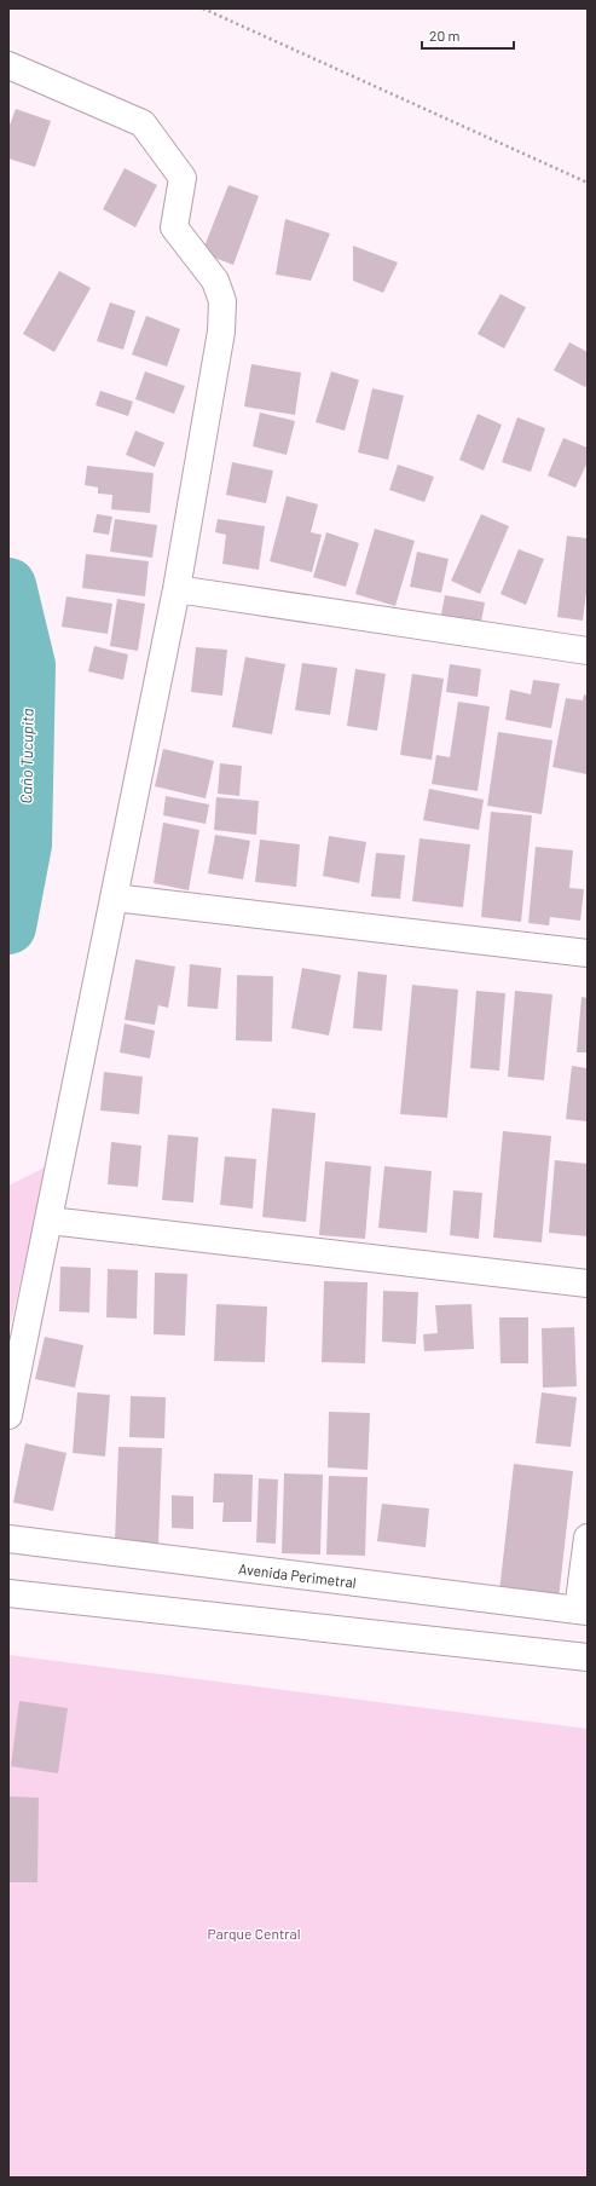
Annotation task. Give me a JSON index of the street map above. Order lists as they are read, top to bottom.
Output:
{
  "streets": {
    "street": ["Avenida Perimetral"]
  },
  "water": ["Caño Tucupita"],
  "parks": ["Parque Central"],
  "scale_bar": "20 m"
}
